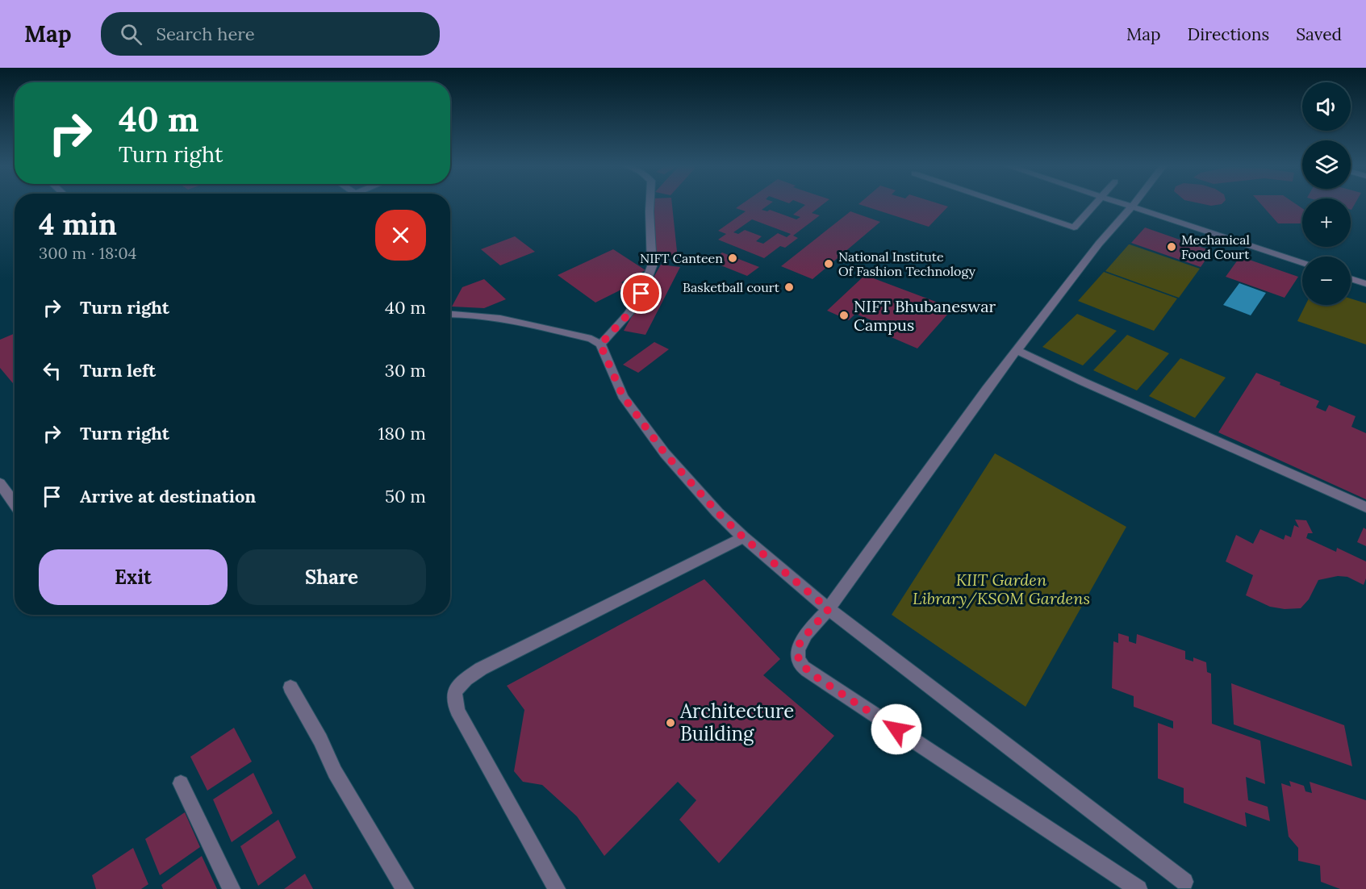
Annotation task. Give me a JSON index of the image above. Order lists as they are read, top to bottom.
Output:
{
  "parks": ["KIIT Garden Library/KSOM Gardens"],
  "places": [
    "Mechanical Food Court",
    "NIFT Canteen",
    "National Institute Of Fashion Technology",
    "Basketball court",
    "NIFT Bhubaneswar Campus",
    "Architecture Building"
  ],
  "page": {
    "header": "Map",
    "search": "Search here",
    "nav": ["Map", "Directions", "Saved"],
    "map_buttons": ["+", "−"],
    "turn": ["40 m", "Turn right"],
    "heading": ["4 min", "300 m · 18:04"],
    "list": [
      {
        "name": "Turn right",
        "value": "40 m"
      },
      {
        "name": "Turn left",
        "value": "30 m"
      },
      {
        "name": "Turn right",
        "value": "180 m"
      },
      {
        "name": "Arrive at destination",
        "value": "50 m"
      }
    ],
    "buttons": ["Exit", "Share"]
  }
}
